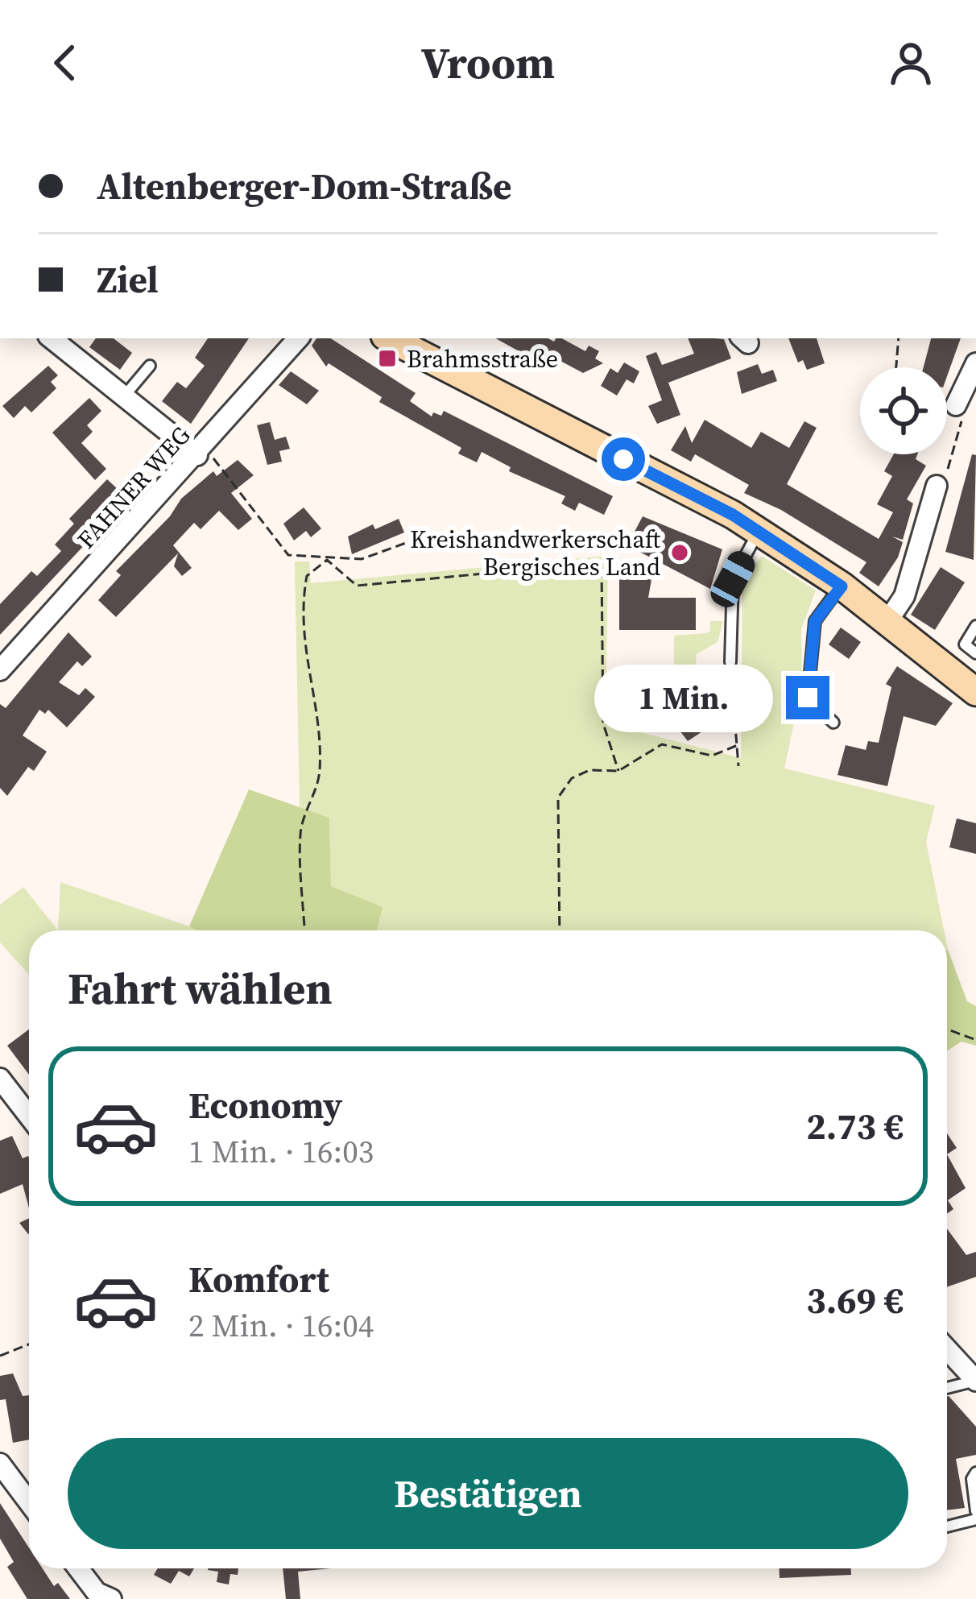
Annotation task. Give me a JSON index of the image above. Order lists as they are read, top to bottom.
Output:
{
  "streets": {
    "street": ["FAHNER WEG"]
  },
  "places": {
    "transit": ["Brahmsstraße"],
    "other": ["Kreishandwerkerschaft Bergisches Land"]
  },
  "page": {
    "header": "Vroom",
    "banner": ["Altenberger-Dom-Straße", "Ziel"],
    "bubble": "1 Min.",
    "heading": "Fahrt wählen",
    "list": [
      {
        "name": "Economy",
        "note": "1 Min. · 16:03",
        "value": "2.73 €"
      },
      {
        "name": "Komfort",
        "note": "2 Min. · 16:04",
        "value": "3.69 €"
      }
    ],
    "buttons": "Bestätigen"
  }
}
